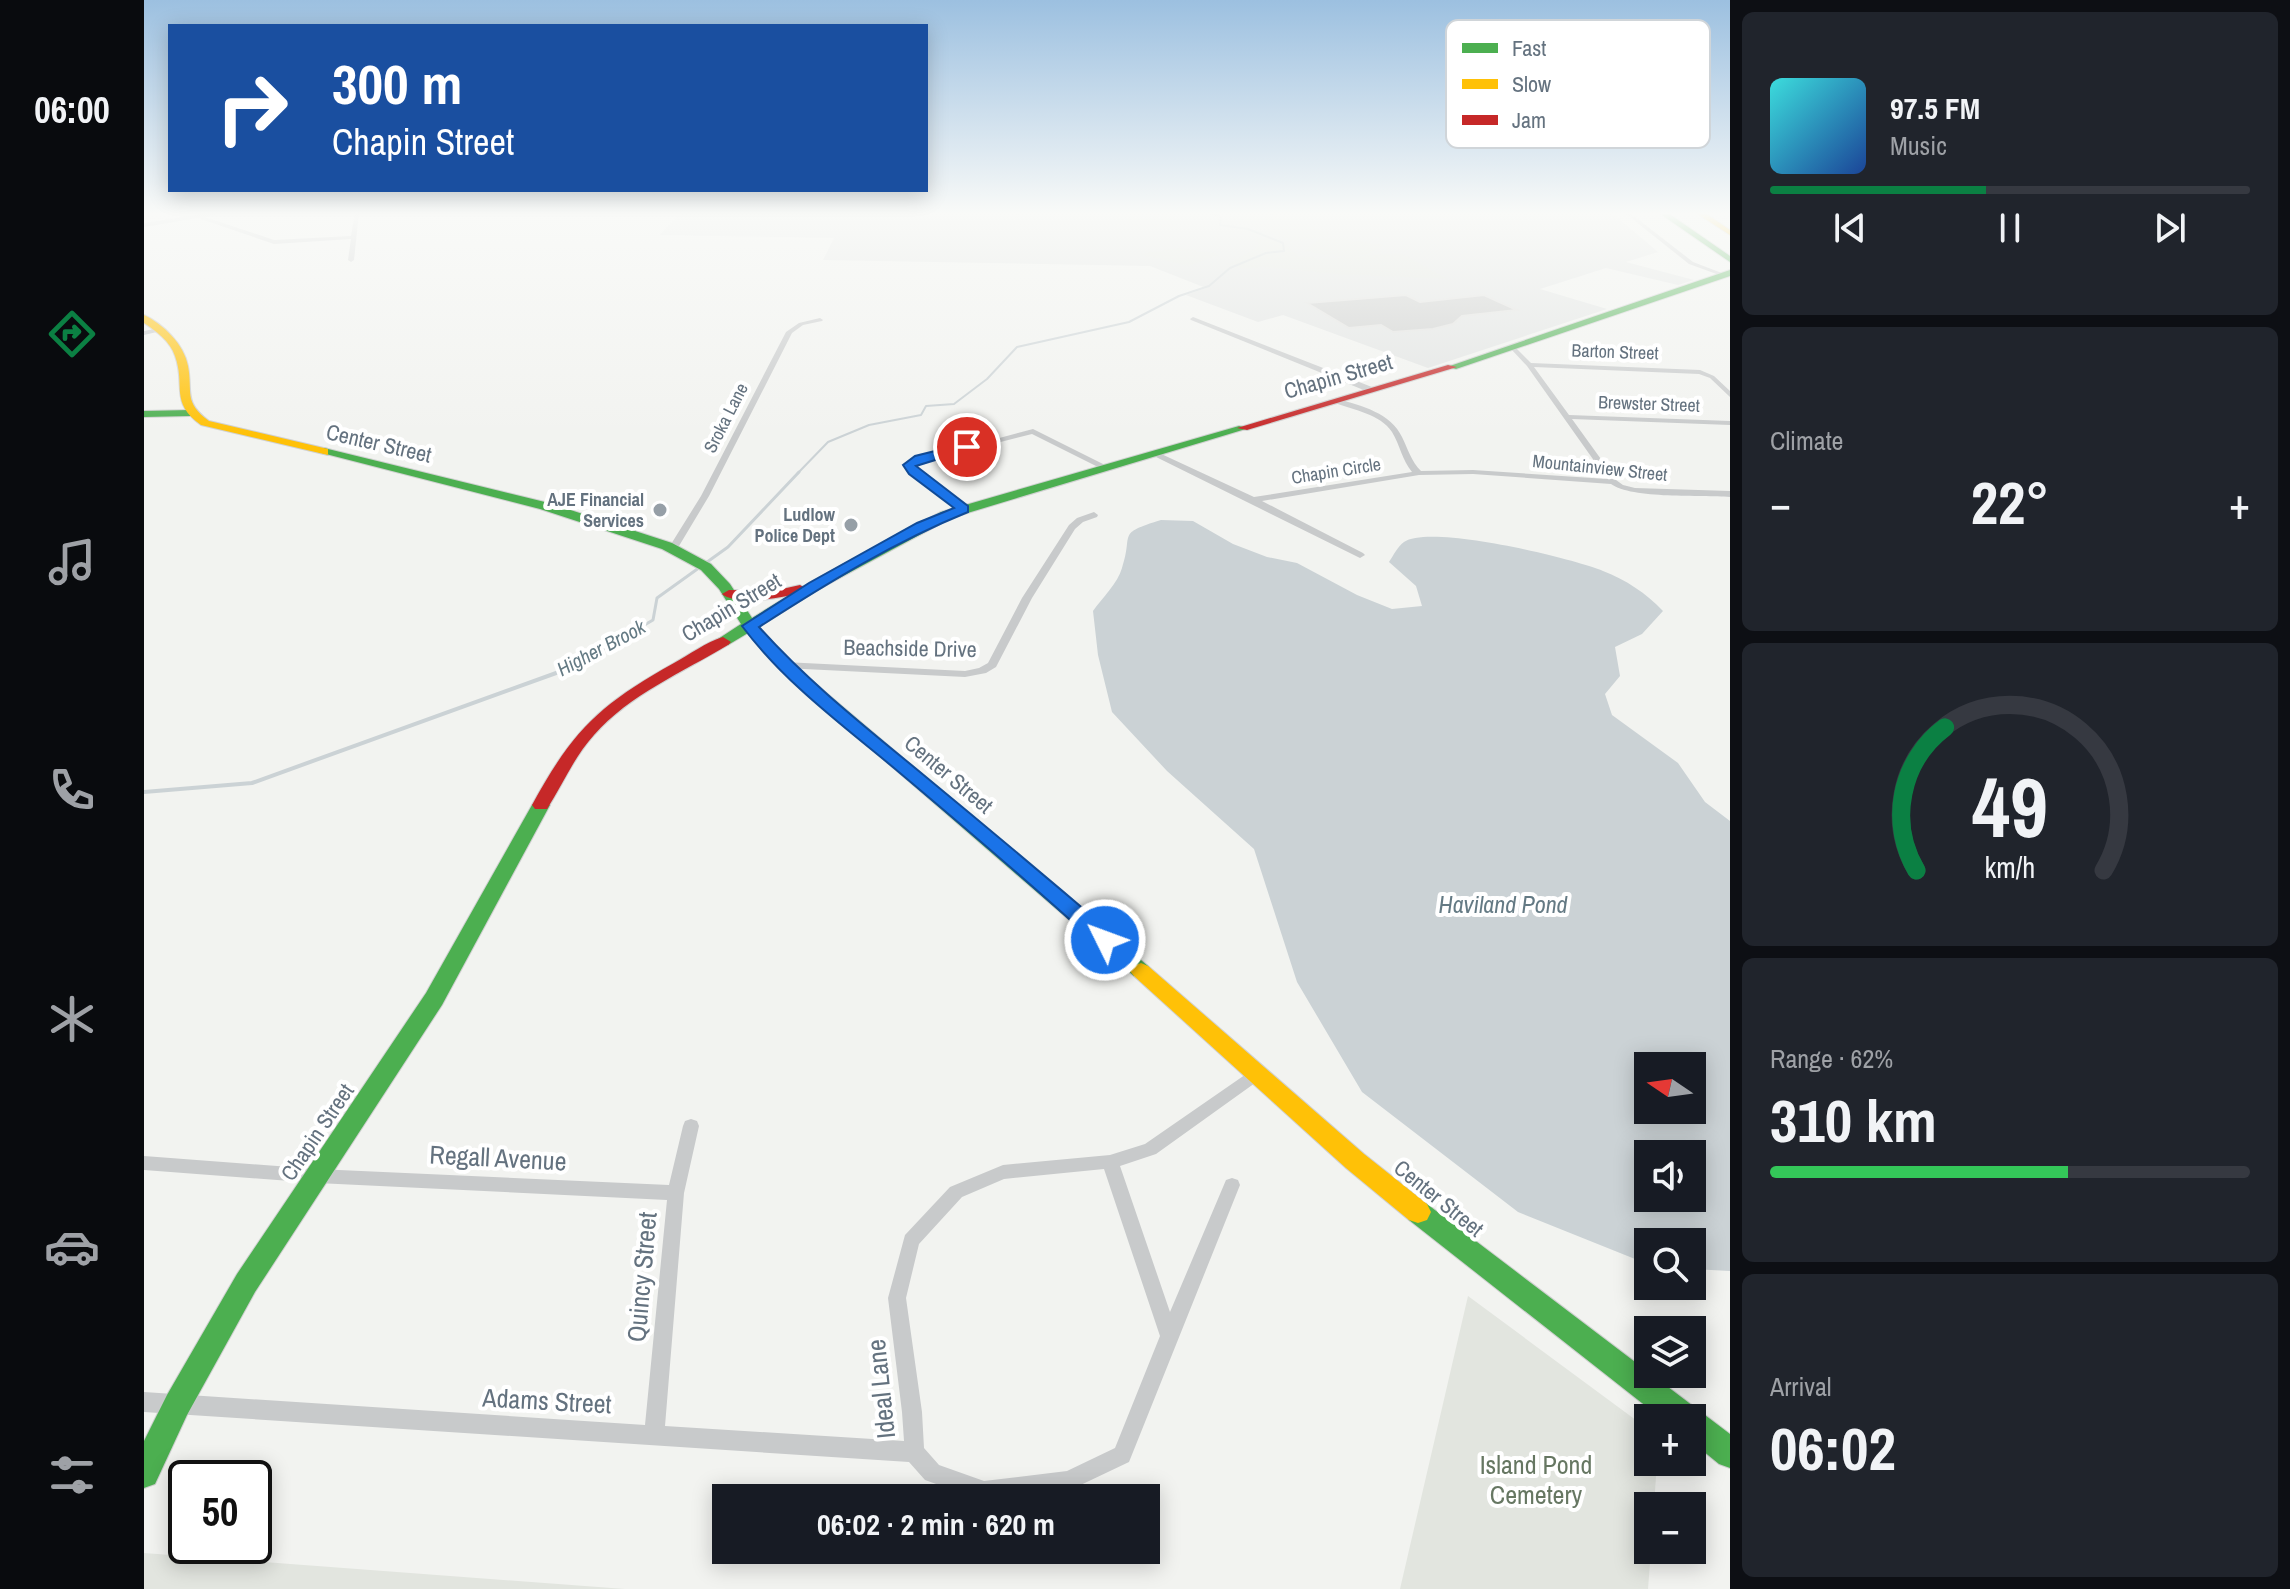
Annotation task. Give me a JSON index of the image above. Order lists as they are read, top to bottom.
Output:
{
  "streets": {
    "main road": ["Chapin Street", "Center Street"],
    "street": [
      "Barton Street",
      "Brewster Street",
      "Sroka Lane",
      "Mountainview Street",
      "Chapin Circle",
      "Beachside Drive",
      "Regall Avenue",
      "Quincy Street",
      "Ideal Lane",
      "Adams Street"
    ]
  },
  "crossings": [
    ["Chapin Street", "Center Street"],
    ["Chapin Street", "Chapin Circle"],
    ["Chapin Street", "Regall Avenue"],
    ["Chapin Street", "Adams Street"],
    ["Sroka Lane", "Center Street"],
    ["Center Street", "Beachside Drive"],
    ["Center Street", "Ideal Lane"],
    ["Mountainview Street", "Chapin Circle"],
    ["Regall Avenue", "Quincy Street"],
    ["Quincy Street", "Adams Street"],
    ["Ideal Lane", "Adams Street"]
  ],
  "water": ["Higher Brook", "Haviland Pond"],
  "parks": ["Island Pond Cemetery"],
  "places": ["AJE Financial Services", "Ludlow Police Dept"],
  "legend": ["Fast", "Slow", "Jam"],
  "north": "left",
  "page": {
    "tabs": "06:00",
    "turn": ["300 m", "Chapin Street"],
    "song": ["97.5 FM", "Music"],
    "tile": [
      "Climate",
      ["Range · 62%", "310 km"],
      ["Arrival", "06:02"]
    ],
    "heat": ["−", "22°", "+"],
    "map_buttons": ["+", "−"],
    "limit": "50",
    "trip": "06:02 · 2 min · 620 m",
    "gauge": ["49", "km/h"]
  }
}
